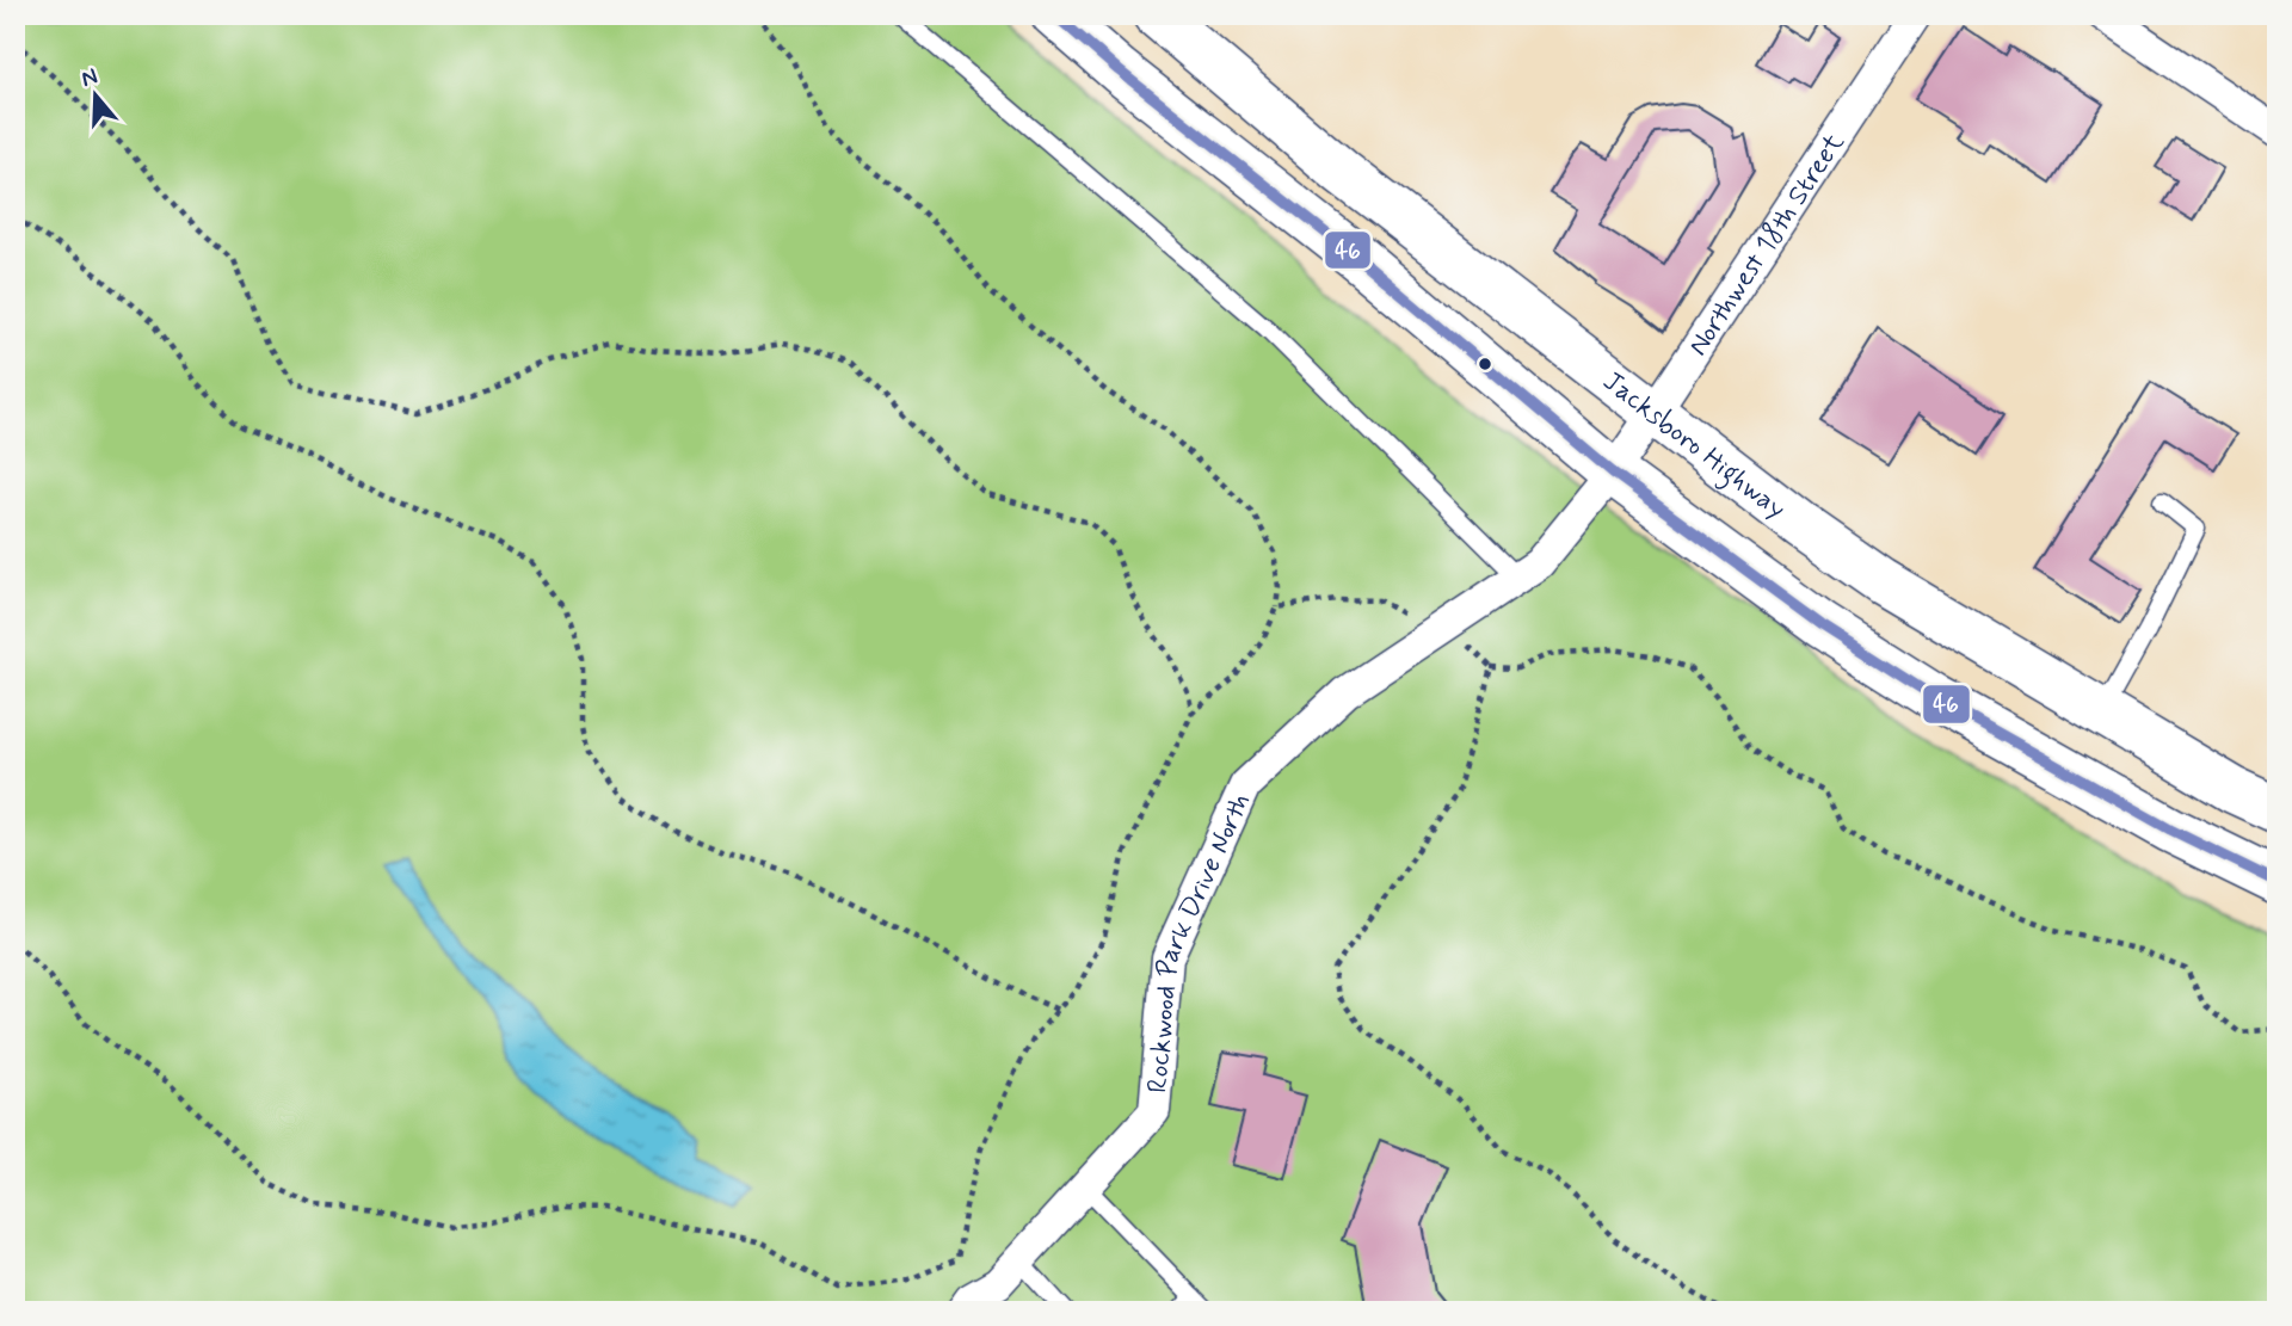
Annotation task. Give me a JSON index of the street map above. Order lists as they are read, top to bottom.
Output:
{
  "streets": {
    "main road": ["Jacksboro Highway"],
    "street": ["Northwest 18th Street", "Rockwood Park Drive North"]
  },
  "crossings": [
    ["Northwest 18th Street", "Jacksboro Highway"],
    ["Northwest 18th Street", "Rockwood Park Drive North"]
  ],
  "lines": ["transit line 46"],
  "north": "top"
}
